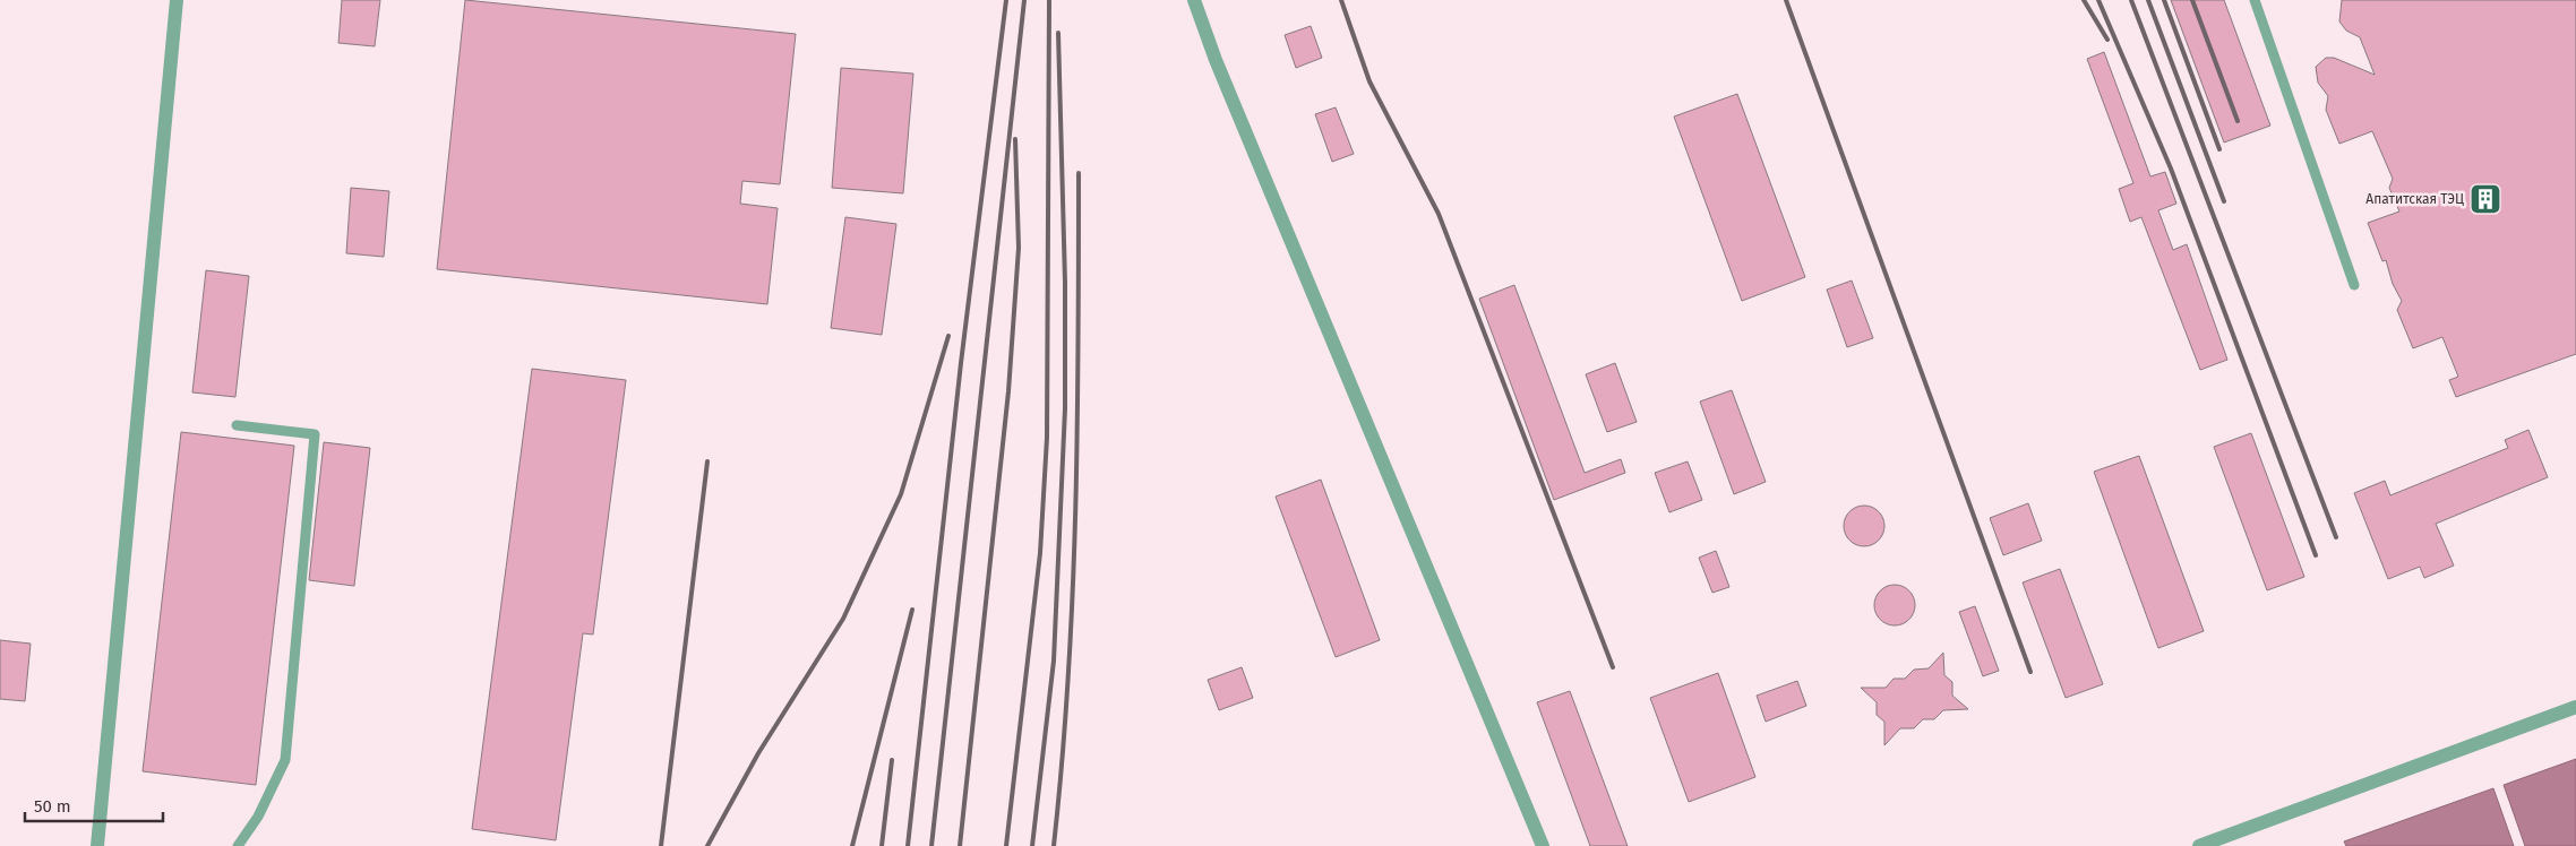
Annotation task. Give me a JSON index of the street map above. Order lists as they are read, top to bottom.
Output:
{
  "places": {
    "building": ["Апатитская ТЭЦ"]
  },
  "scale_bar": "50 m"
}
